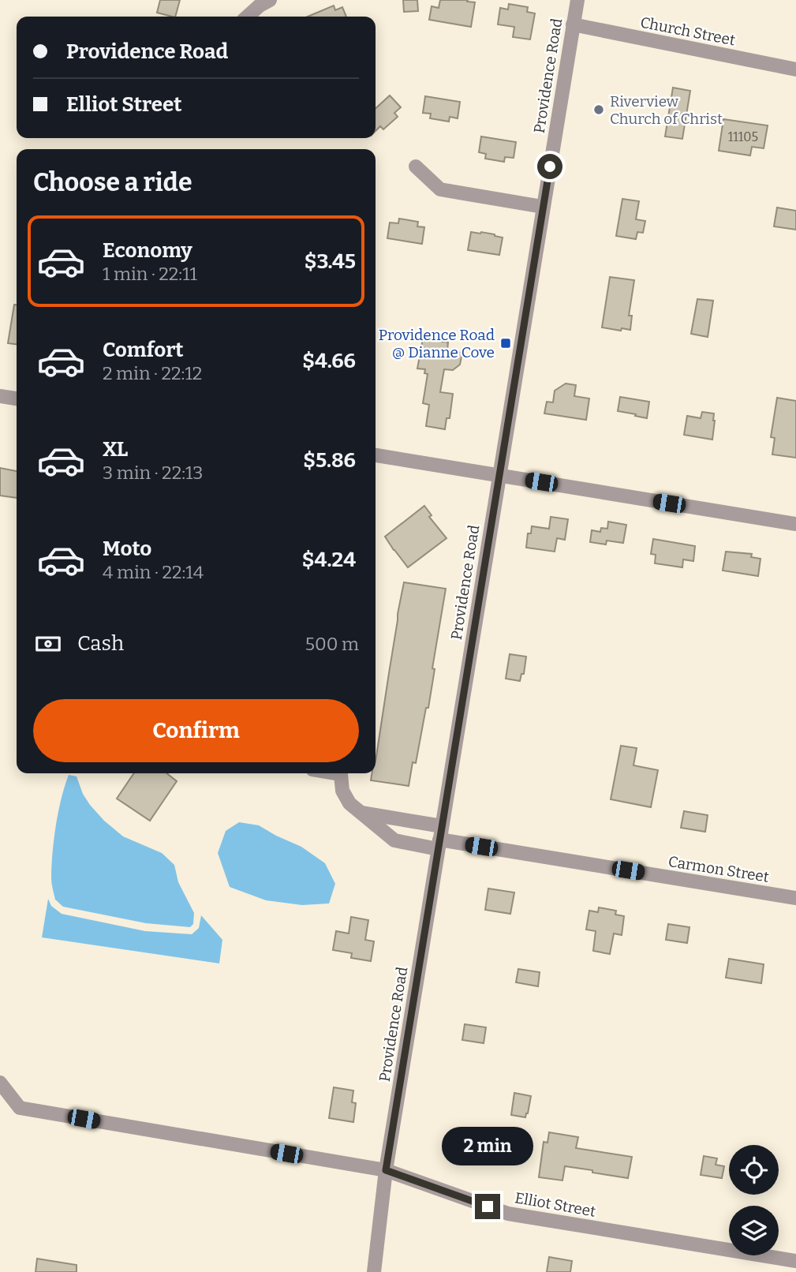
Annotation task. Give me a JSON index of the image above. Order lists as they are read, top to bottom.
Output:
{
  "streets": {
    "street": [
      "Church Street",
      "Providence Road",
      "Carmon Street",
      "Elliot Street"
    ]
  },
  "crossings": [
    ["Church Street", "Providence Road"],
    ["Providence Road", "Carmon Street"],
    ["Providence Road", "Elliot Street"]
  ],
  "places": {
    "other": ["Riverview Church of Christ"],
    "transit": ["Providence Road @ Dianne Cove"]
  },
  "house_numbers": ["11105"],
  "page": {
    "banner": ["Providence Road", "Elliot Street"],
    "heading": "Choose a ride",
    "list": [
      {
        "name": "Economy",
        "note": "1 min · 22:11",
        "value": "$3.45"
      },
      {
        "name": "Comfort",
        "note": "2 min · 22:12",
        "value": "$4.66"
      },
      {
        "name": "XL",
        "note": "3 min · 22:13",
        "value": "$5.86"
      },
      {
        "name": "Moto",
        "note": "4 min · 22:14",
        "value": "$4.24"
      }
    ],
    "pay": ["Cash", "500 m"],
    "buttons": "Confirm",
    "bubble": "2 min"
  }
}
